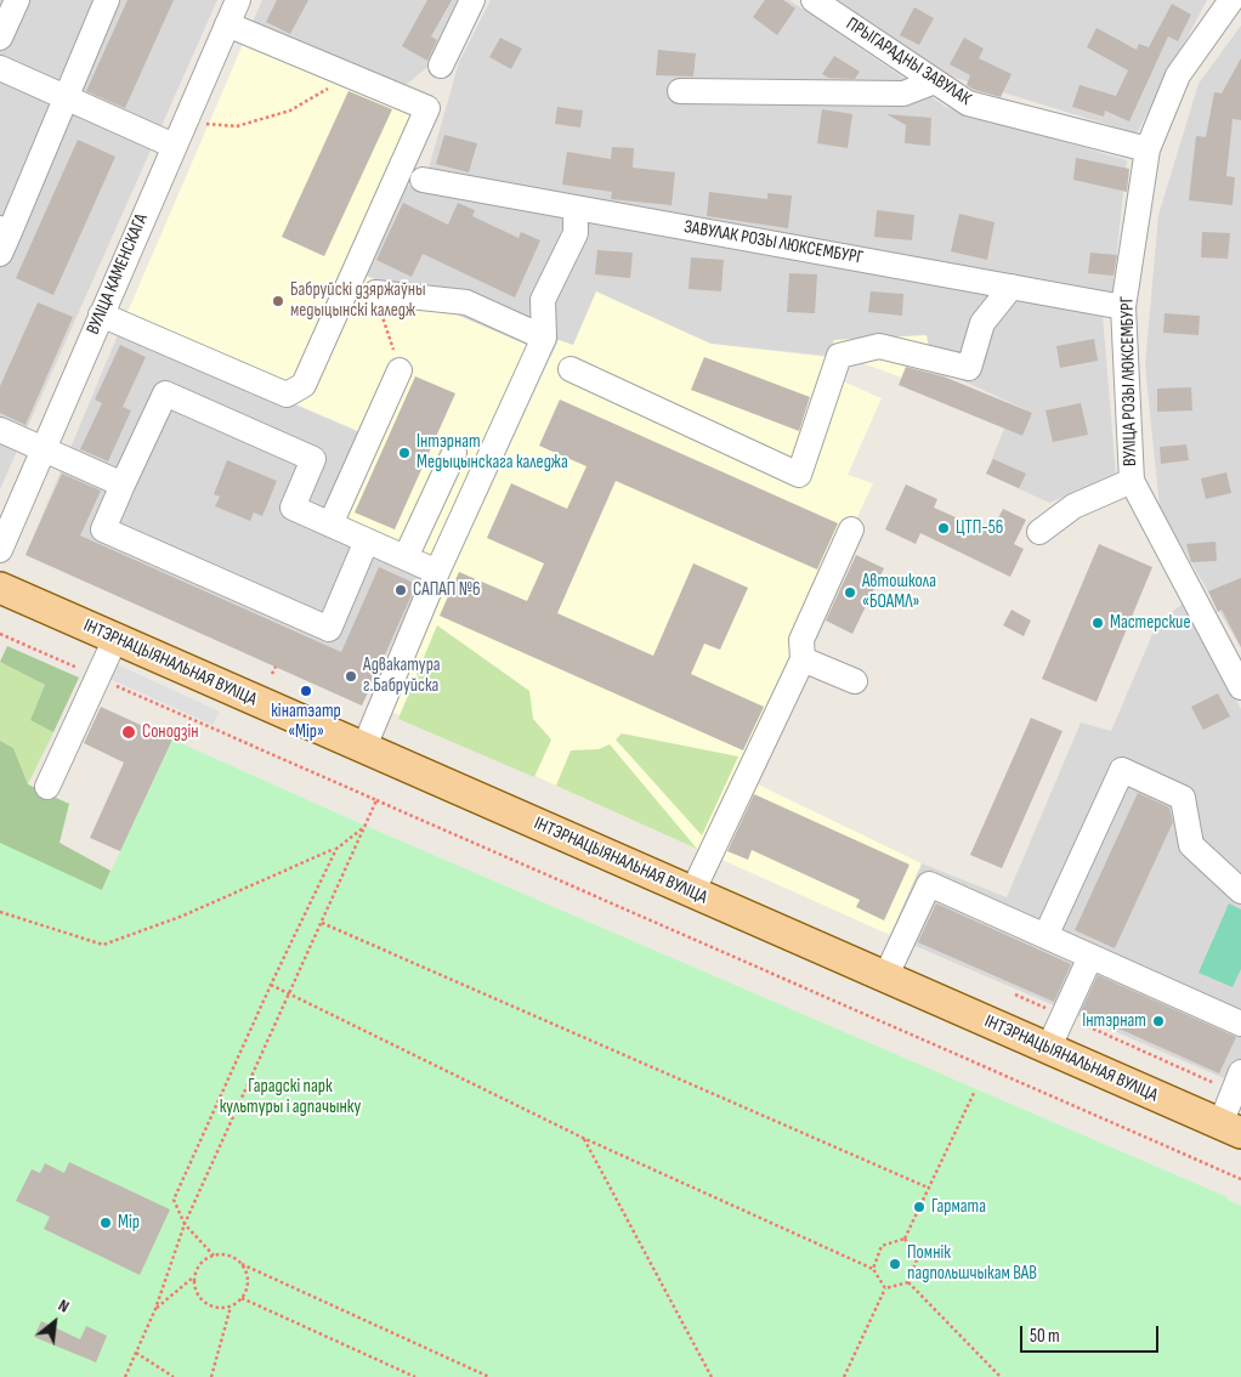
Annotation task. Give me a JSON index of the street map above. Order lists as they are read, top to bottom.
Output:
{
  "streets": {
    "main road": ["ІНТЭРНАЦЫЯНАЛЬНАЯ ВУЛІЦА"],
    "street": [
      "ПРЫГАРАДНЫ ЗАВУЛАК",
      "ЗАВУЛАК РОЗЫ ЛЮКСЕМБУРГ",
      "ВУЛІЦА КАМЕНСКАГА",
      "ВУЛІЦА РОЗЫ ЛЮКСЕМБУРГ"
    ]
  },
  "crossings": [
    ["ПРЫГАРАДНЫ ЗАВУЛАК", "ВУЛІЦА РОЗЫ ЛЮКСЕМБУРГ"],
    ["ЗАВУЛАК РОЗЫ ЛЮКСЕМБУРГ", "ВУЛІЦА РОЗЫ ЛЮКСЕМБУРГ"]
  ],
  "parks": ["Гарадскі парк культуры і адпачынку"],
  "places": [
    "Бабруйскі дзяржаўны медыцынскі каледж",
    "Інтэрнат Медыцынскага каледжа",
    "ЦТП-56",
    "САПАП №6",
    "Автошкола «БОАМЛ»",
    "Мастерские",
    "Адвакатура г.Бабруйска",
    "кінатэатр «Мір»",
    "Сонодзін",
    "Інтэрнат",
    "Гармата",
    "Мір",
    "Помнік падпольшчыкам ВАВ"
  ],
  "scale_bar": "50 m",
  "north": "top right"
}
